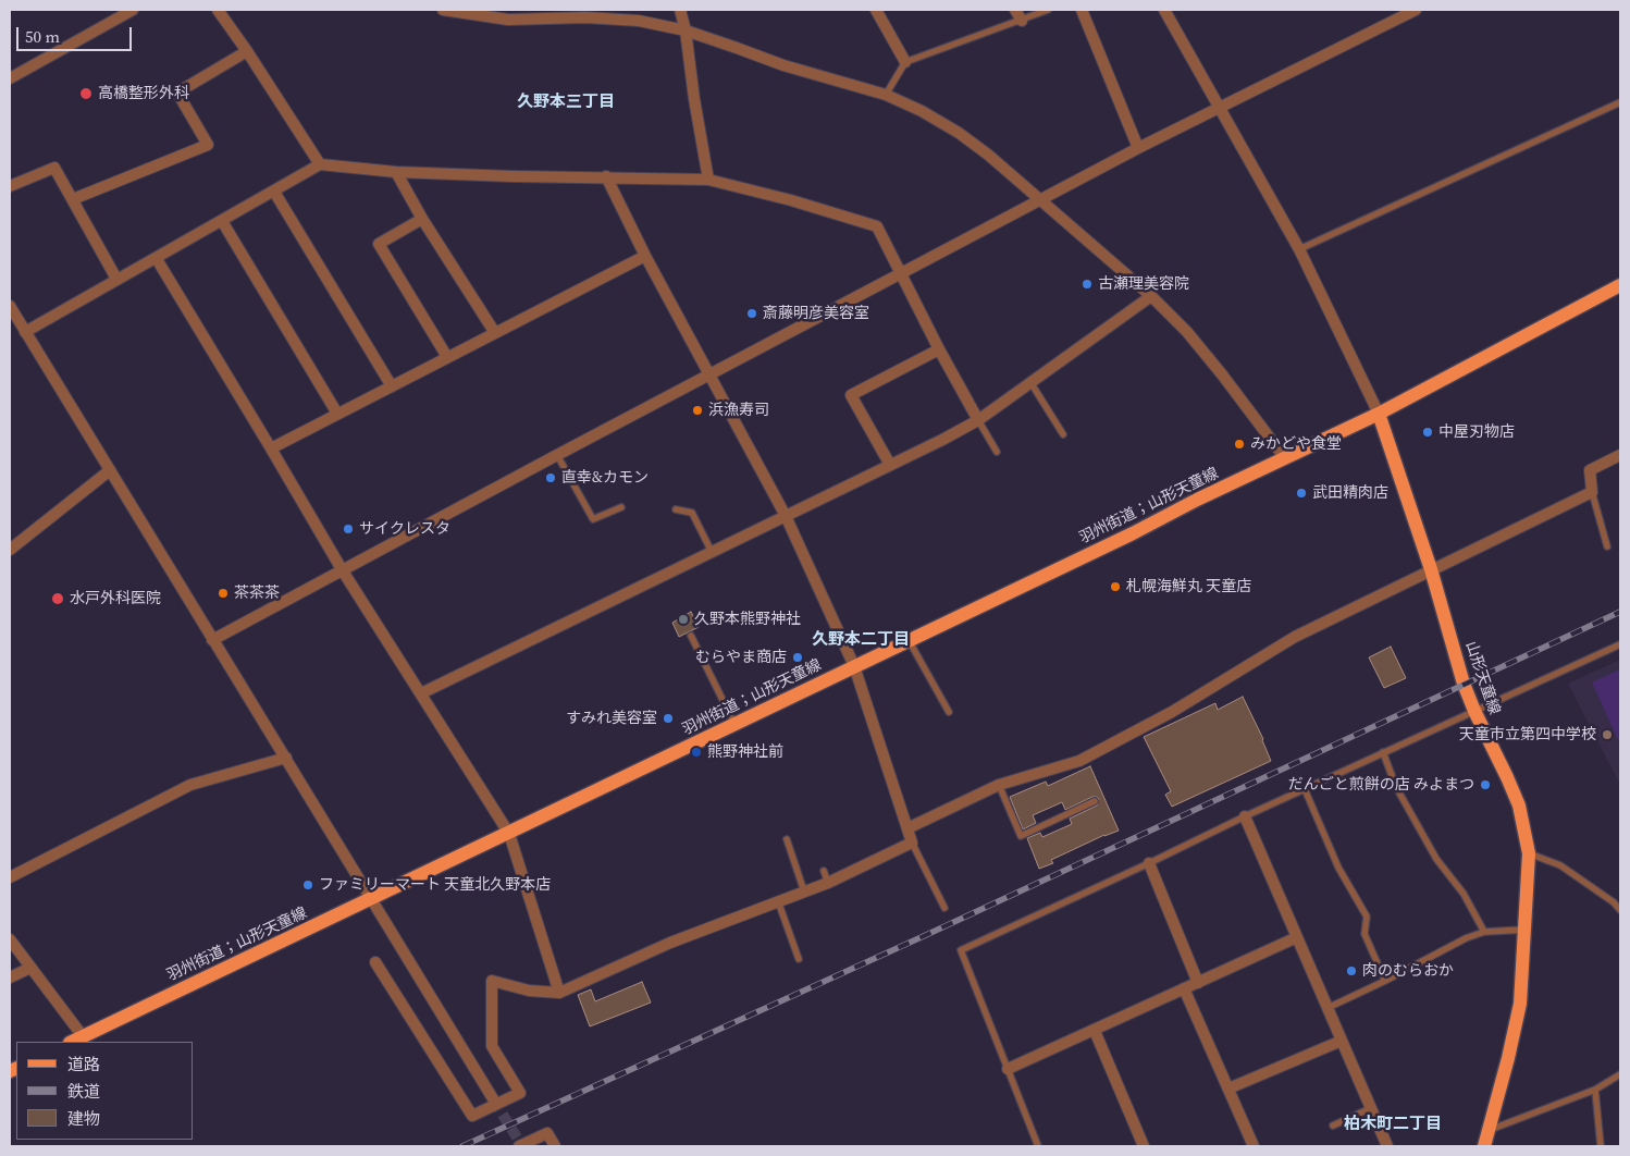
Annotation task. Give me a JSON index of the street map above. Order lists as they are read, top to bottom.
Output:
{
  "streets": {
    "main road": ["羽州街道；山形天童線", "山形天童線"]
  },
  "crossings": [
    ["羽州街道；山形天童線", "山形天童線"]
  ],
  "districts": ["久野本三丁目", "久野本二丁目", "柏木町二丁目"],
  "places": [
    "高橋整形外科",
    "古瀬理美容院",
    "斎藤明彦美容室",
    "浜漁寿司",
    "中屋刃物店",
    "みかどや食堂",
    "直幸&カモン",
    "武田精肉店",
    "サイクレスタ",
    "札幌海鮮丸 天童店",
    "茶茶茶",
    "水戸外科医院",
    "久野本熊野神社",
    "むらやま商店",
    "すみれ美容室",
    "天童市立第四中学校",
    "熊野神社前",
    "だんごと煎餅の店 みよまつ",
    "ファミリーマート 天童北久野本店",
    "肉のむらおか"
  ],
  "legend": ["道路", "鉄道", "建物"],
  "scale_bar": "50 m"
}
